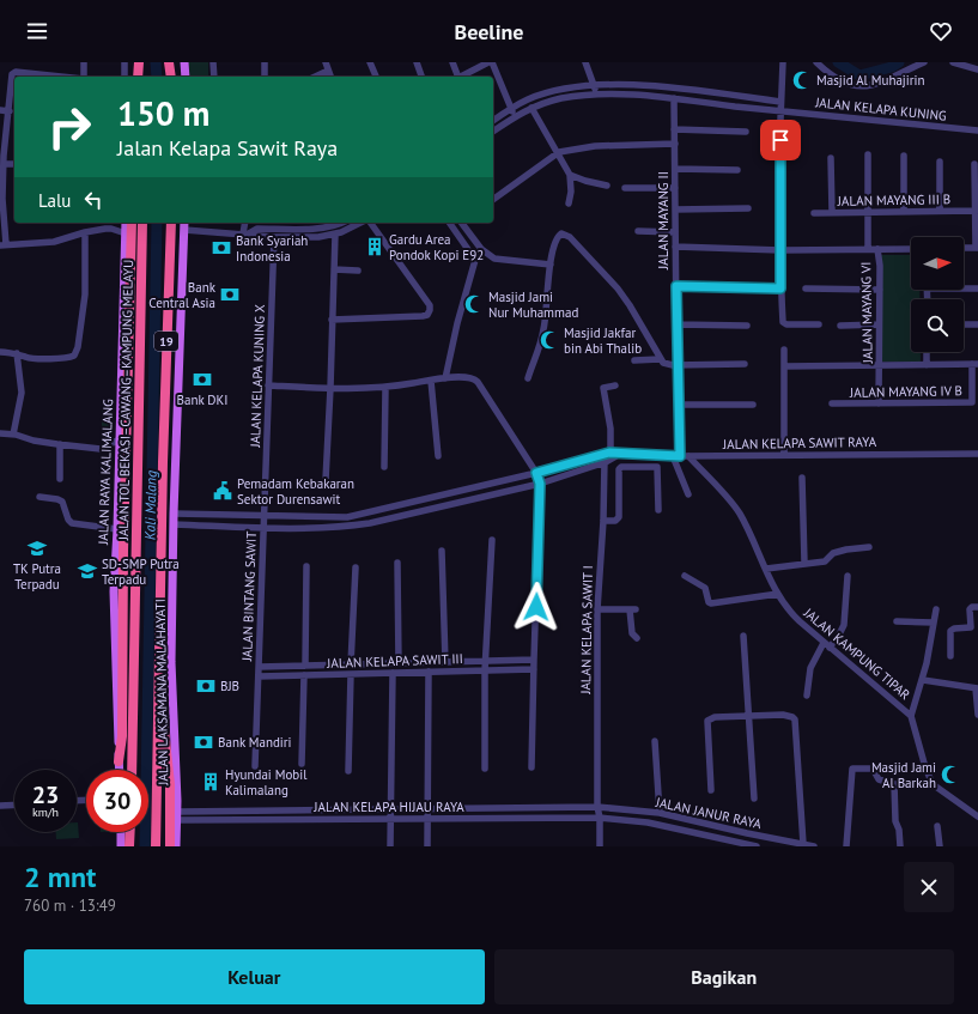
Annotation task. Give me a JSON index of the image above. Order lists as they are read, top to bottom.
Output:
{
  "streets": {
    "highway": ["19", "JALAN TOL BEKASI–CAWANG–KAMPUNG MELAYU"],
    "main road": ["JALAN RAYA KALIMALANG", "JALAN LAKSAMANA MALAHAYATI"],
    "street": [
      "JALAN KELAPA KUNING",
      "JALAN MAYANG III B",
      "JALAN MAYANG II",
      "JALAN MAYANG VI",
      "JALAN KELAPA KUNING X",
      "JALAN MAYANG IV B",
      "JALAN KELAPA SAWIT RAYA",
      "JALAN BINTANG SAWIT",
      "JALAN KELAPA SAWIT I",
      "JALAN KAMPUNG TIPAR",
      "JALAN KELAPA SAWIT III",
      "JALAN KELAPA HIJAU RAYA",
      "JALAN JANUR RAYA"
    ]
  },
  "crossings": [
    ["JALAN KELAPA KUNING", "JALAN MAYANG II"],
    ["JALAN MAYANG II", "JALAN KELAPA SAWIT RAYA"],
    ["JALAN MAYANG VI", "JALAN MAYANG IV B"],
    ["JALAN KELAPA KUNING X", "JALAN KELAPA SAWIT RAYA"],
    ["JALAN KELAPA KUNING X", "JALAN BINTANG SAWIT"],
    ["JALAN KELAPA SAWIT RAYA", "JALAN BINTANG SAWIT"],
    ["JALAN KELAPA SAWIT RAYA", "JALAN KELAPA SAWIT I"],
    ["JALAN KELAPA SAWIT RAYA", "JALAN KAMPUNG TIPAR"],
    ["JALAN KELAPA SAWIT RAYA", "JALAN LAKSAMANA MALAHAYATI"],
    ["JALAN BINTANG SAWIT", "JALAN KELAPA SAWIT III"],
    ["JALAN KELAPA SAWIT I", "JALAN KELAPA HIJAU RAYA"],
    ["JALAN KELAPA SAWIT I", "JALAN JANUR RAYA"],
    ["JALAN LAKSAMANA MALAHAYATI", "JALAN KELAPA HIJAU RAYA"],
    ["JALAN KELAPA HIJAU RAYA", "JALAN JANUR RAYA"]
  ],
  "water": ["Kali Malang"],
  "places": {
    "mosque": [
      "Masjid Al Muhajirin",
      "Masjid Jami Nur Muhammad",
      "Masjid Jakfar bin Abi Thalib",
      "Masjid Jami Al Barkah"
    ],
    "building": ["Gardu Area Pondok Kopi E92", "Hyundai Mobil Kalimalang"],
    "bank": [
      "Bank Syariah Indonesia",
      "Bank Central Asia",
      "Bank DKI",
      "BJB",
      "Bank Mandiri"
    ],
    "public building": ["Pemadam Kebakaran Sektor Durensawit"],
    "school or university": ["TK Putra Terpadu", "SD-SMP Putra Terpadu"]
  },
  "north": "right",
  "page": {
    "header": "Beeline",
    "turn": ["150 m", "Jalan Kelapa Sawit Raya"],
    "then": "Lalu",
    "speed": "23 km/h",
    "limit": "30",
    "heading": ["2 mnt", "760 m · 13:49"],
    "buttons": ["Keluar", "Bagikan"]
  }
}
